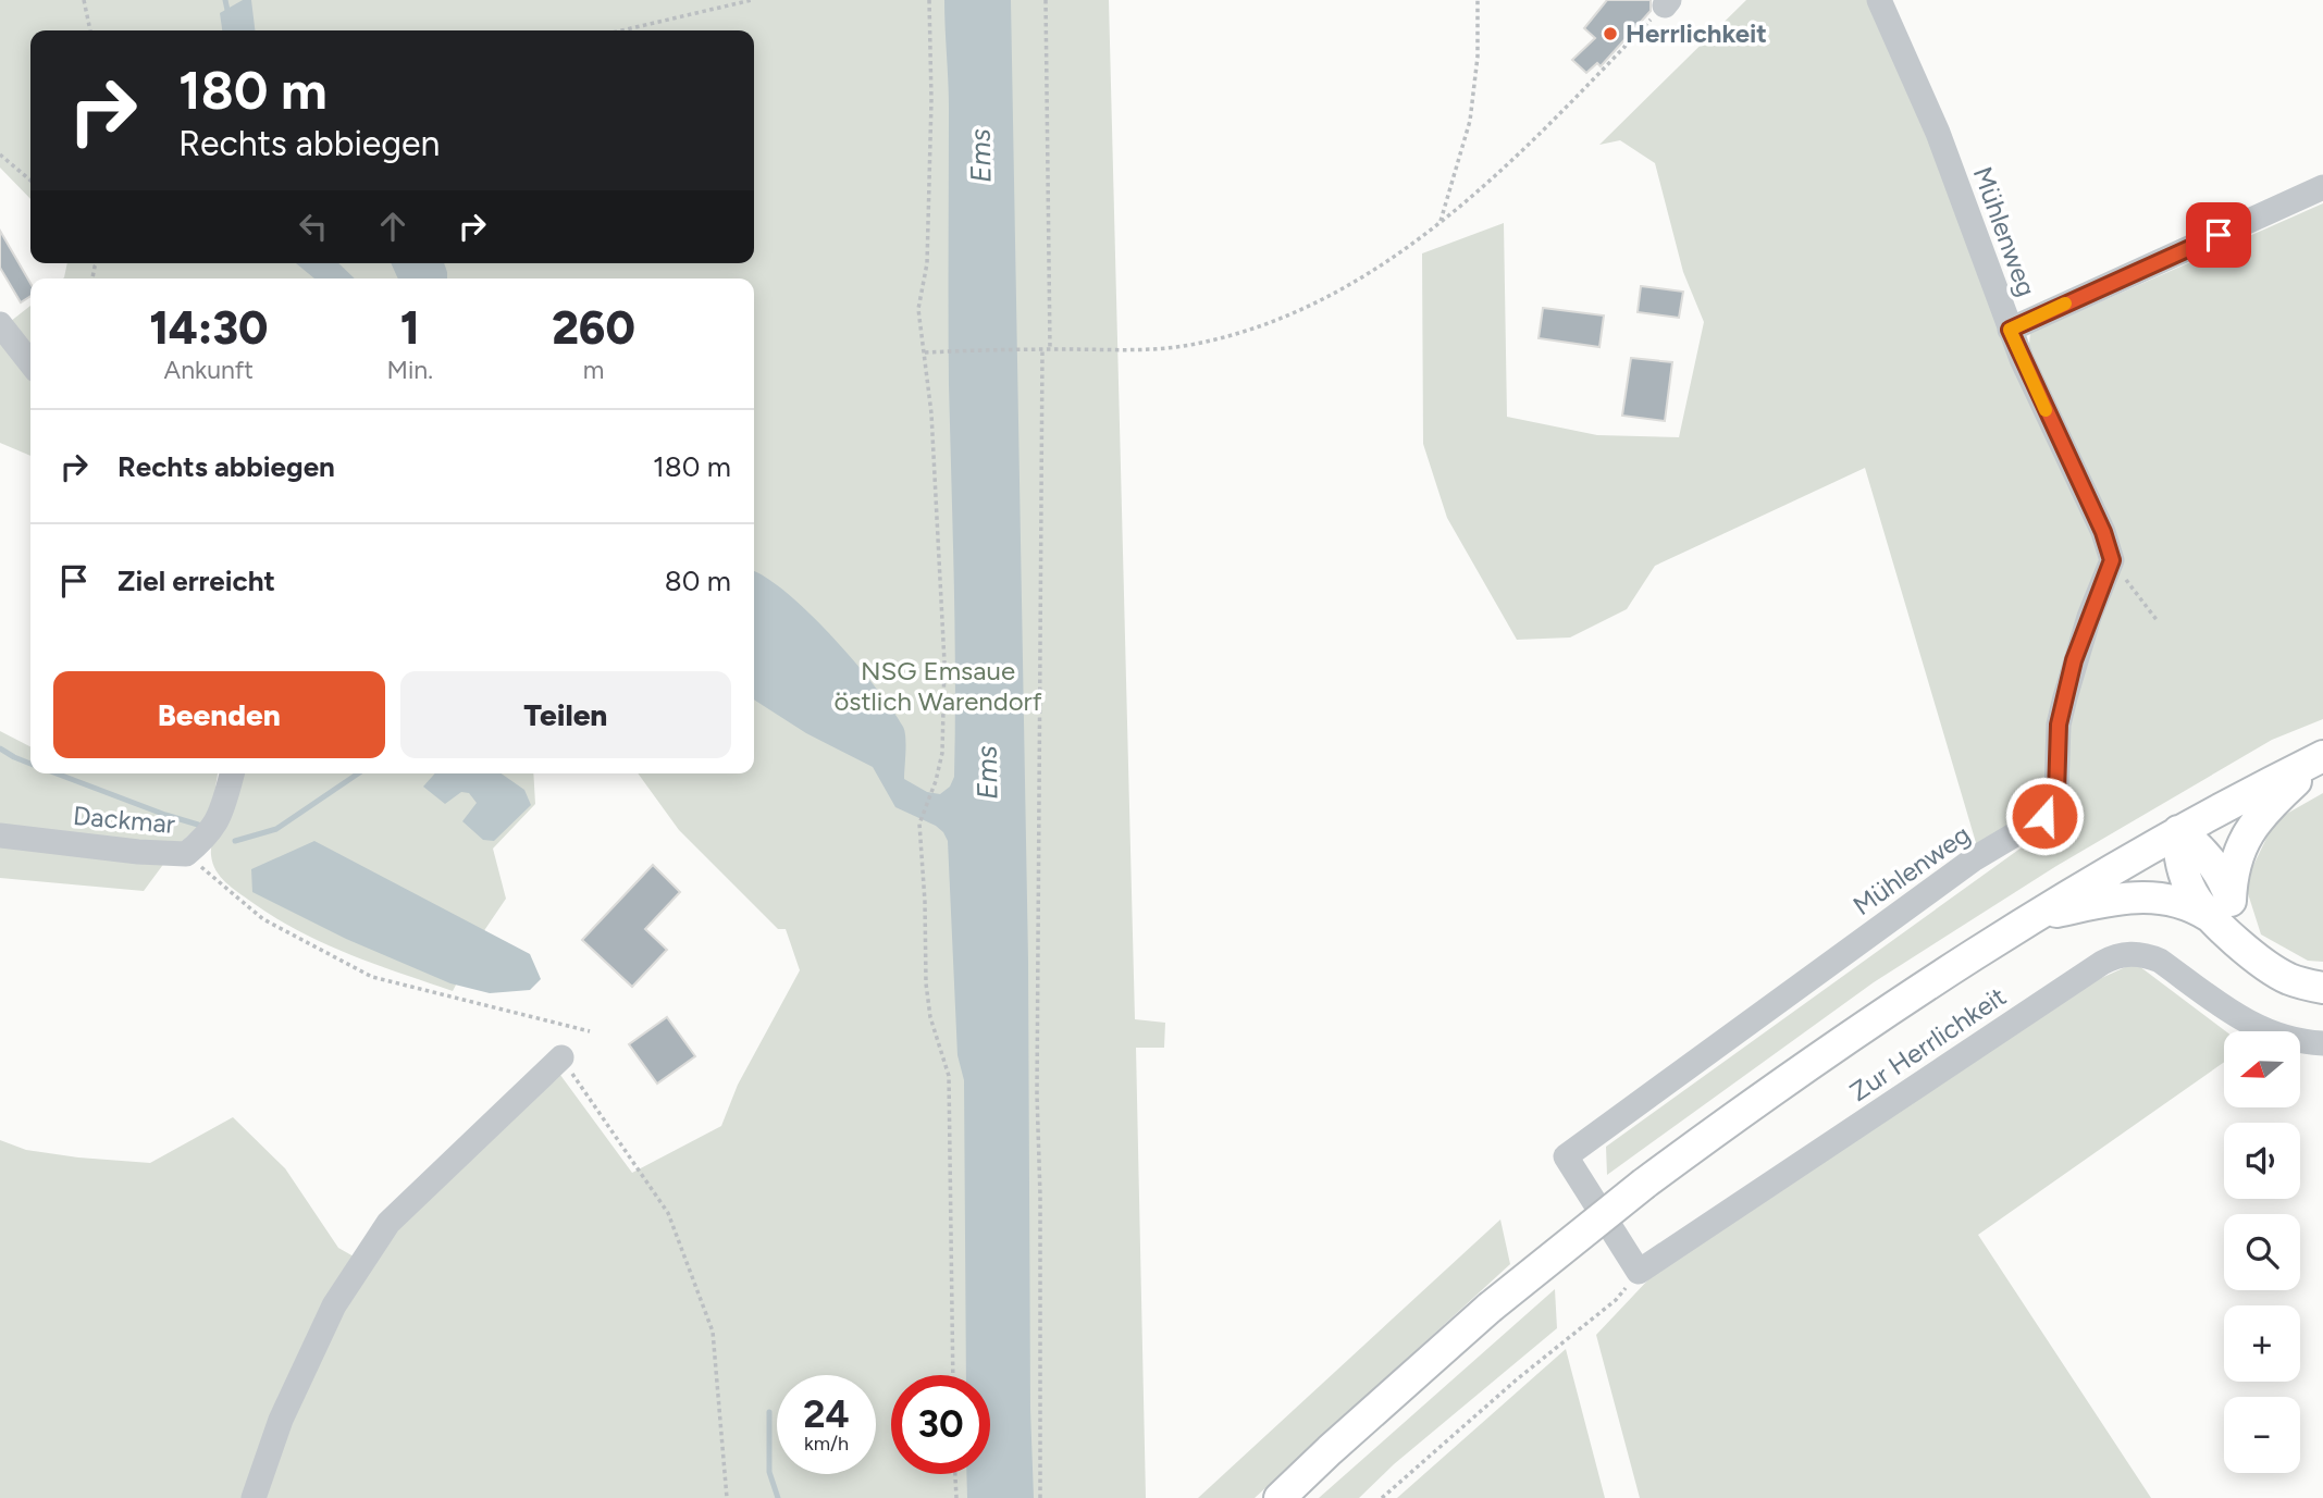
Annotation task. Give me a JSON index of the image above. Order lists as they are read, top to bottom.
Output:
{
  "streets": {
    "street": ["Mühlenweg", "Dackmar", "Zur Herrlichkeit"]
  },
  "crossings": [
    ["Mühlenweg", "Zur Herrlichkeit"]
  ],
  "water": ["Ems"],
  "parks": ["NSG Emsaue östlich Warendorf"],
  "places": ["Herrlichkeit"],
  "north": "left",
  "page": {
    "turn": ["180 m", "Rechts abbiegen"],
    "eta": [
      "14:30",
      "Ankunft",
      "1",
      "Min.",
      "260",
      "m"
    ],
    "list": [
      {
        "name": "Rechts abbiegen",
        "value": "180 m"
      },
      {
        "name": "Ziel erreicht",
        "value": "80 m"
      }
    ],
    "buttons": ["Beenden", "Teilen"],
    "map_buttons": ["+", "−"],
    "speed": "24 km/h",
    "limit": "30"
  }
}
